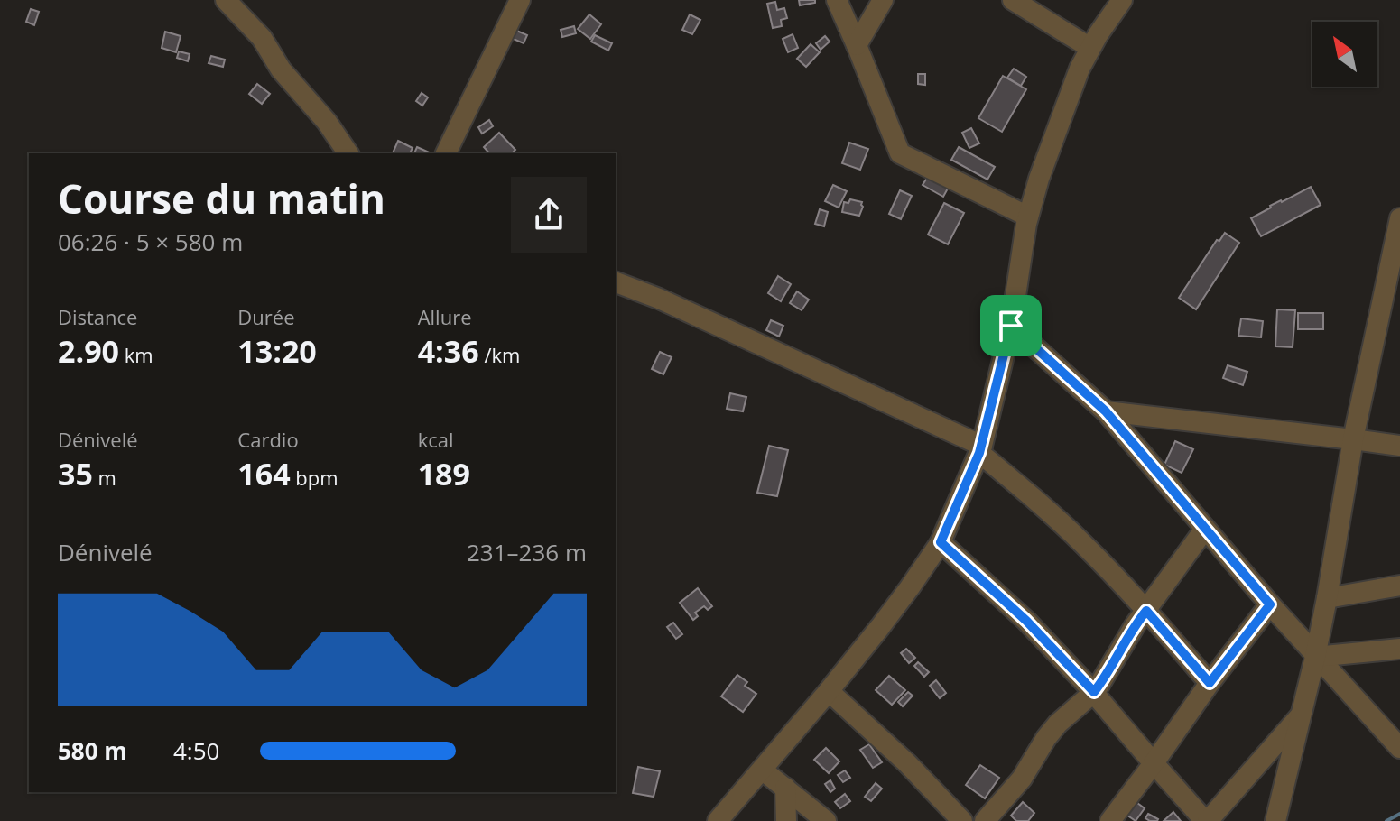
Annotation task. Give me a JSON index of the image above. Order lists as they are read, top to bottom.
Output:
{
  "north": "top left",
  "page": {
    "heading": ["Course du matin", "06:26 · 5 × 580 m"],
    "stats": [
      ["Distance", "2.90 km"],
      ["Durée", "13:20"],
      ["Allure", "4:36 /km"],
      ["Dénivelé", "35 m"],
      ["Cardio", "164 bpm"],
      ["kcal", "189"]
    ],
    "chart": ["Dénivelé", "231–236 m"],
    "list": [
      {
        "name": "580 m",
        "note": "4:50"
      }
    ]
  }
}
